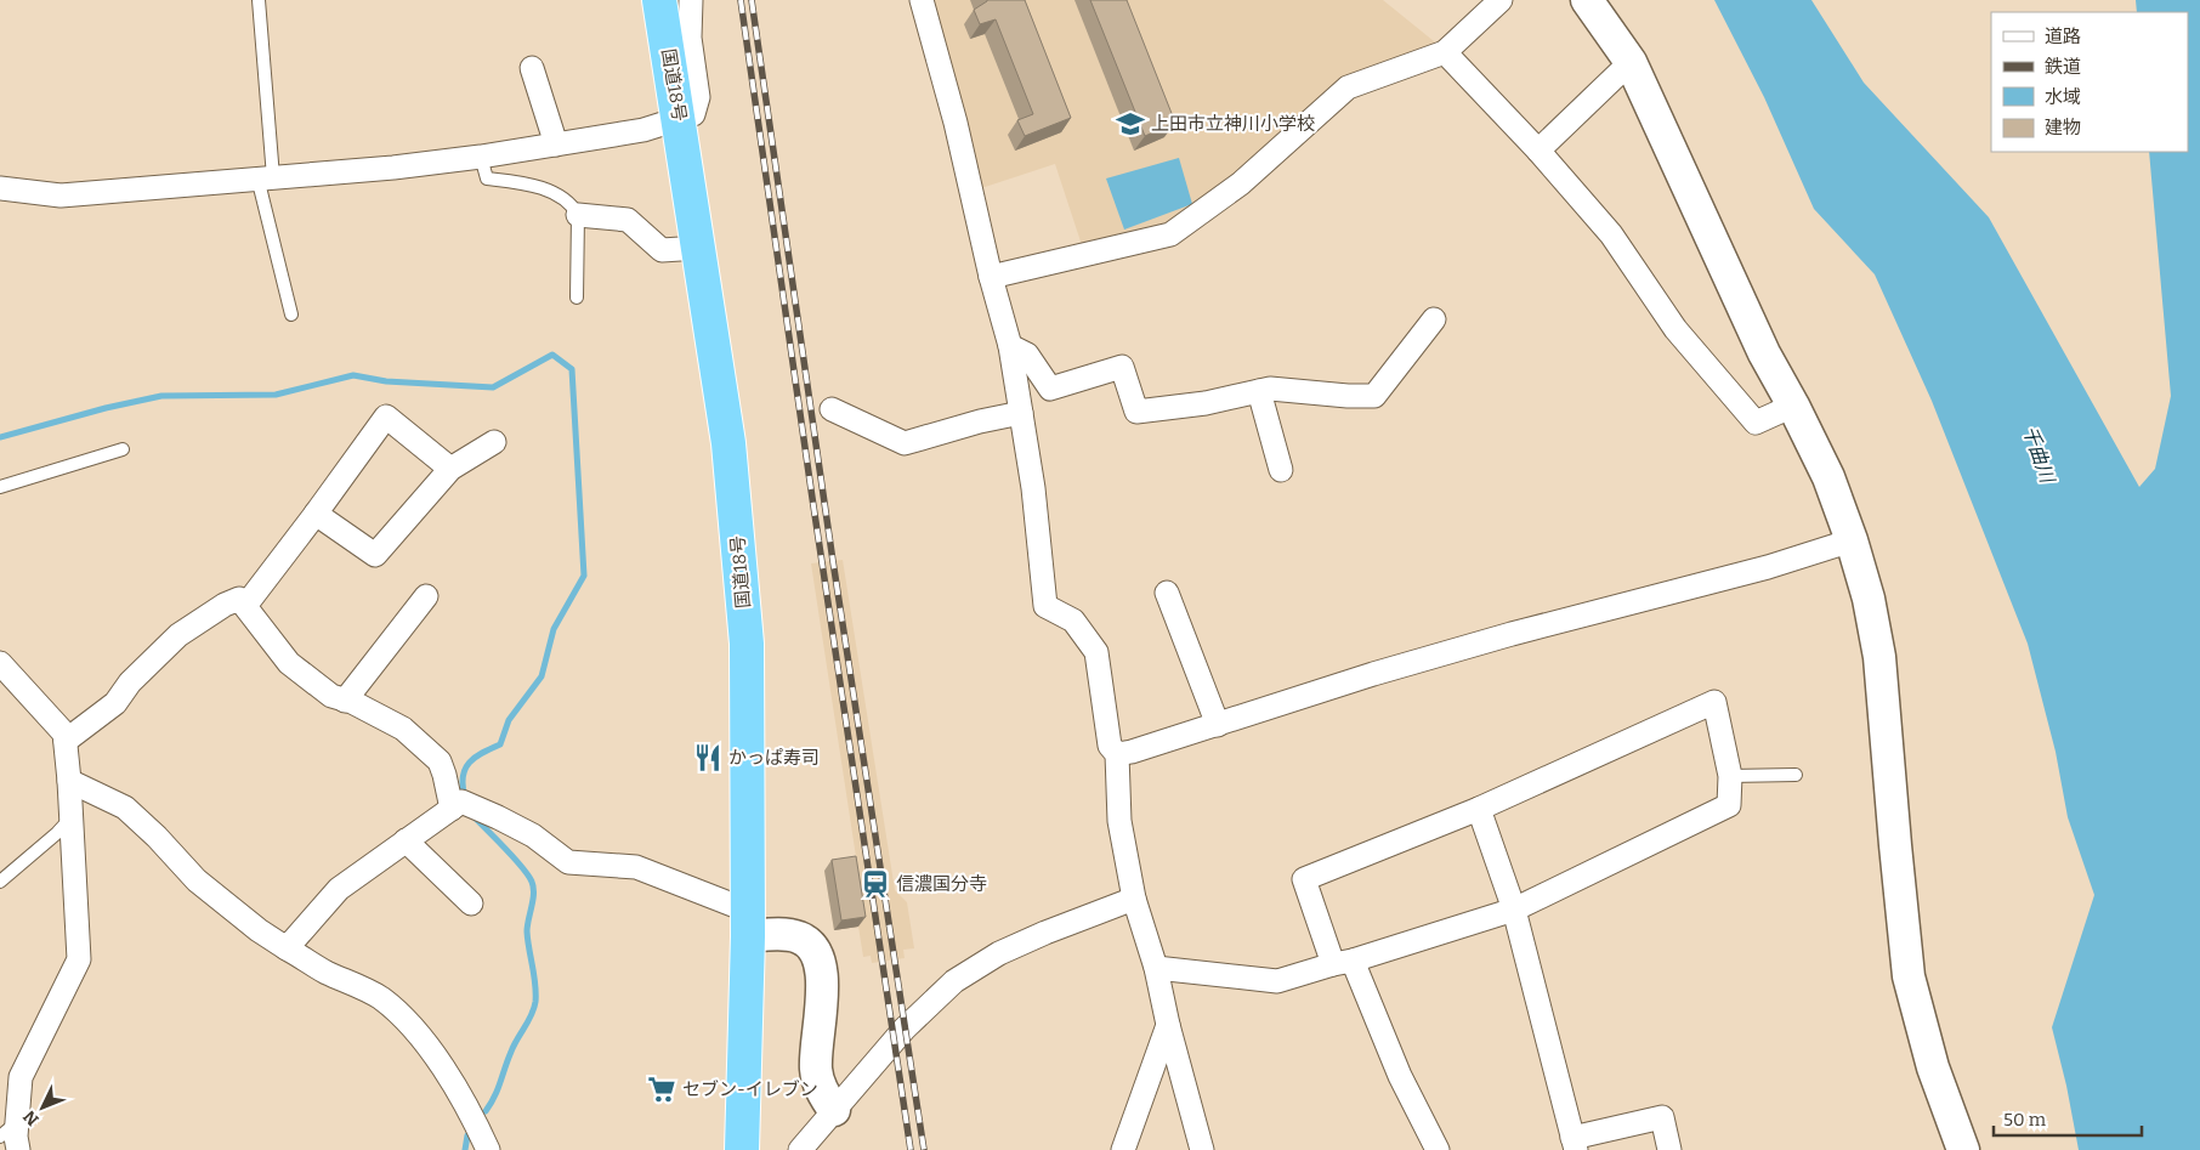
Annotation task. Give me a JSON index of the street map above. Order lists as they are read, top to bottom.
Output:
{
  "streets": {
    "highway": ["国道18号"]
  },
  "water": ["千曲川"],
  "places": {
    "school or university": ["上田市立神川小学校"],
    "restaurant": ["かっぱ寿司"],
    "station": ["信濃国分寺"],
    "supermarket": ["セブン-イレブン"]
  },
  "legend": [
    "道路",
    "鉄道",
    "水域",
    "建物"
  ],
  "scale_bar": "50 m",
  "north": "bottom left"
}
